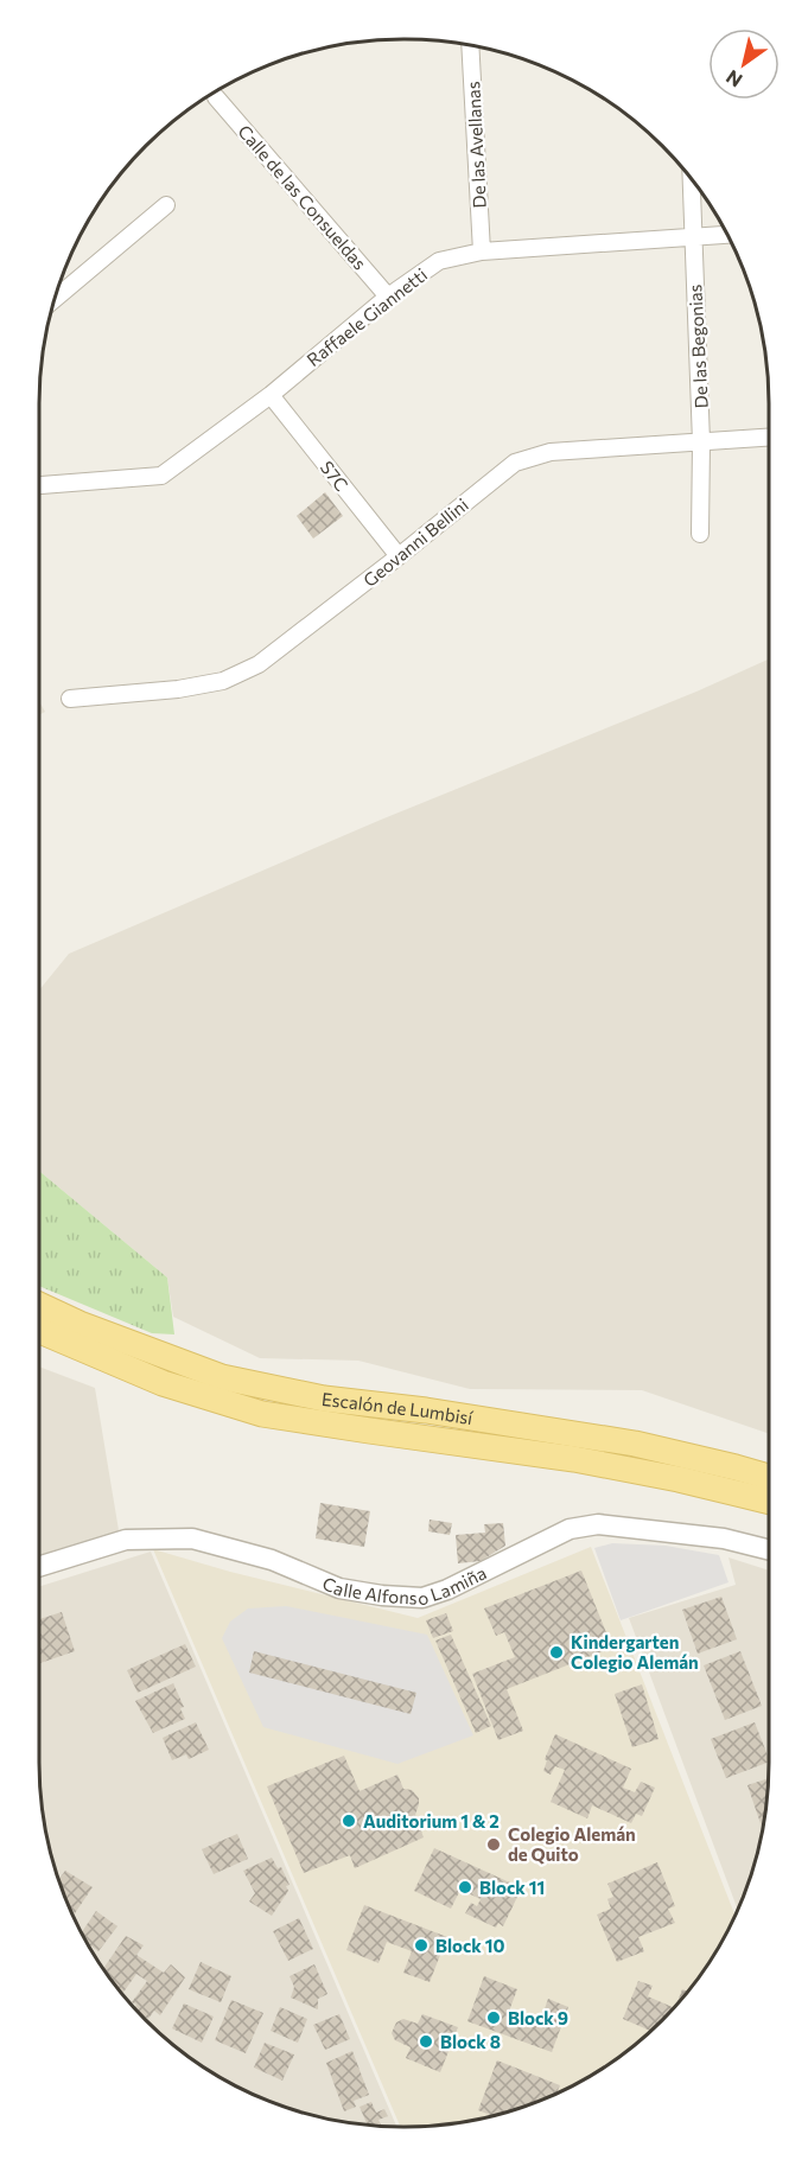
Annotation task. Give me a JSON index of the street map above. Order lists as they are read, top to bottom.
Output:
{
  "streets": {
    "main road": ["Escalón de Lumbisí"],
    "street": [
      "De las Avellanas",
      "Calle de las Consueldas",
      "Raffaele Giannetti",
      "De las Begonias",
      "S7C",
      "Geovanni Bellini",
      "Calle Alfonso Lamiña"
    ]
  },
  "crossings": [
    ["De las Avellanas", "Raffaele Giannetti"],
    ["Calle de las Consueldas", "Raffaele Giannetti"],
    ["Raffaele Giannetti", "De las Begonias"],
    ["Raffaele Giannetti", "S7C"],
    ["De las Begonias", "Geovanni Bellini"],
    ["S7C", "Geovanni Bellini"]
  ],
  "places": [
    "Kindergarten Colegio Alemán",
    "Auditorium 1 & 2",
    "Colegio Alemán de Quito",
    "Block 11",
    "Block 10",
    "Block 9",
    "Block 8"
  ],
  "north": "bottom left"
}
